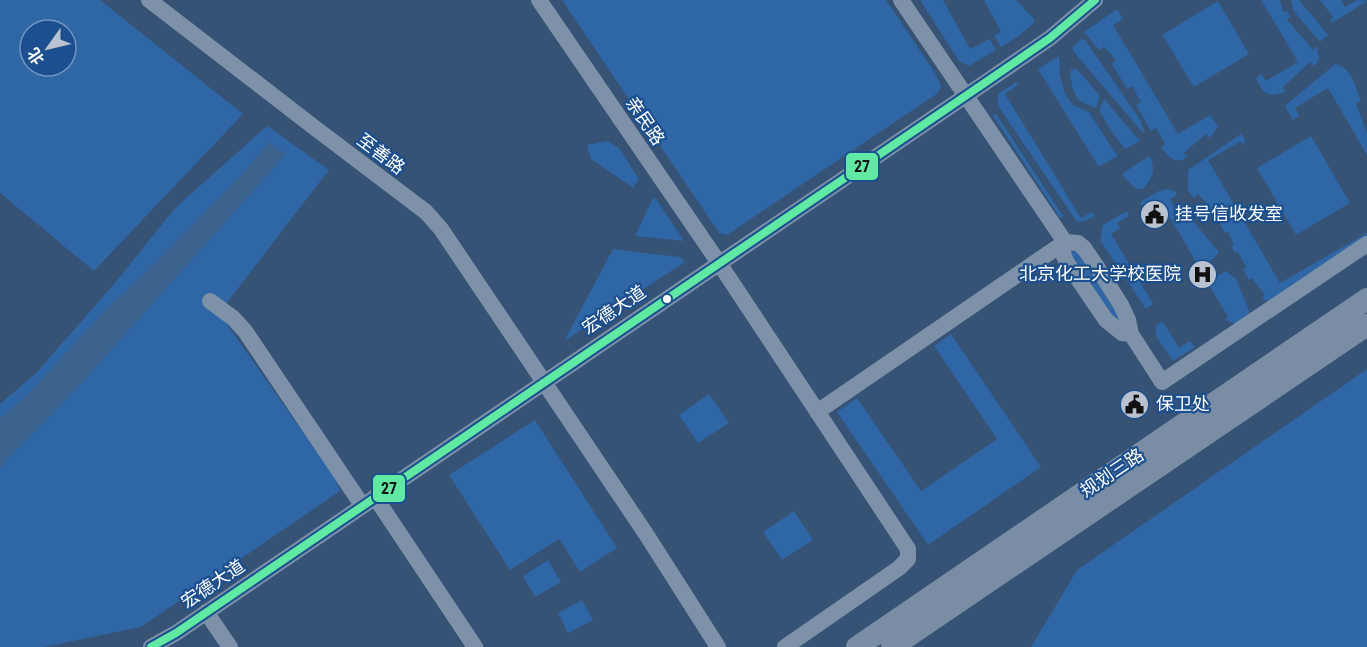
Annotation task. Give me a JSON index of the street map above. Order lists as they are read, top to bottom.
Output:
{
  "streets": {
    "main road": ["规划三路"],
    "street": ["亲民路", "至善路", "宏德大道"]
  },
  "crossings": [
    ["亲民路", "宏德大道"],
    ["至善路", "宏德大道"]
  ],
  "places": {
    "public building": ["挂号信收发室", "保卫处"],
    "hospital": ["北京化工大学校医院"]
  },
  "lines": ["transit line 27"],
  "north": "bottom left"
}
